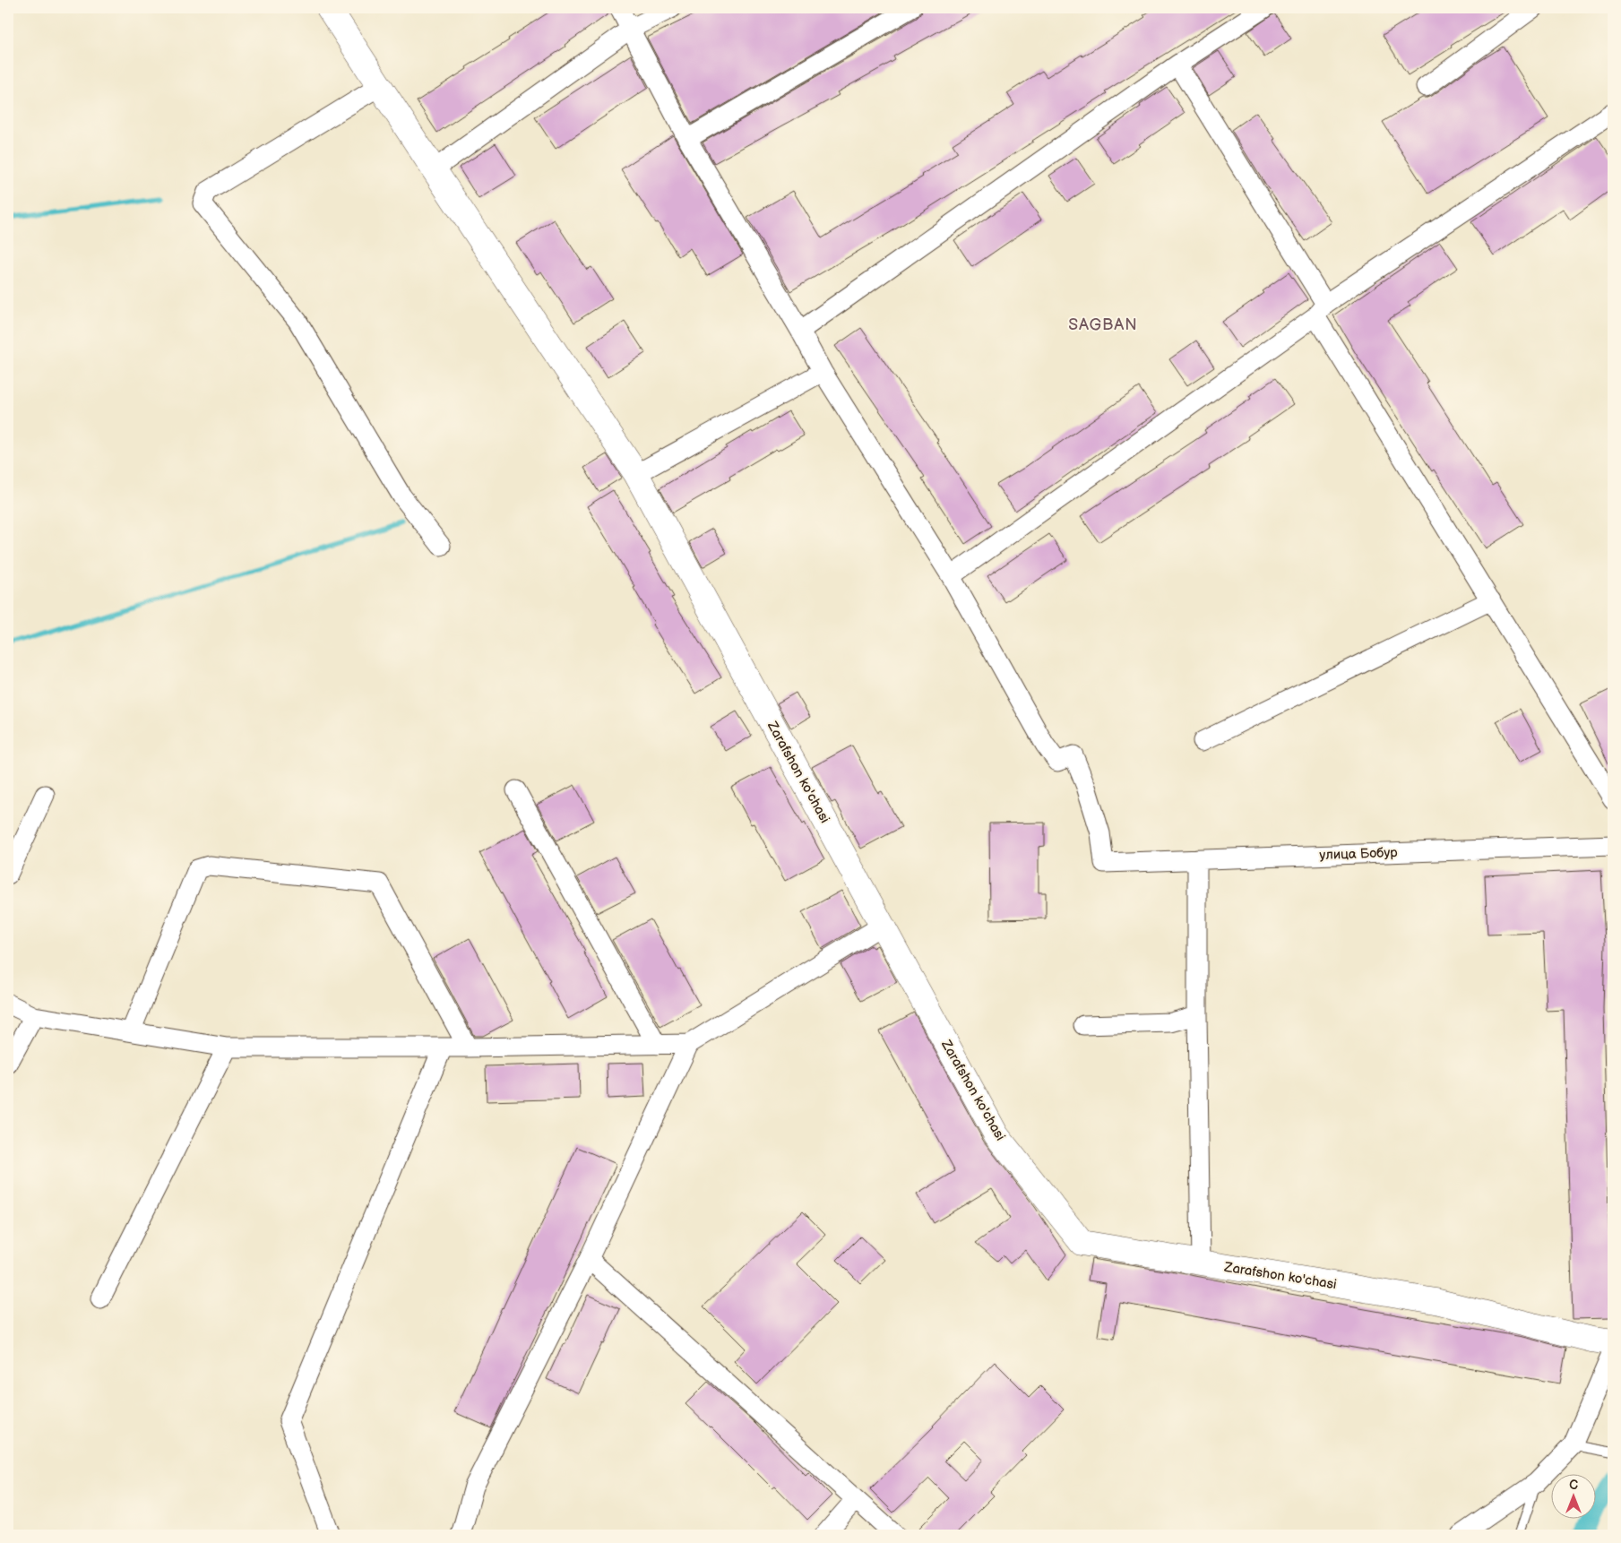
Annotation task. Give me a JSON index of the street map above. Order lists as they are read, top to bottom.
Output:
{
  "streets": {
    "street": ["Zarafshon ko'chasi", "улица Бобур"]
  },
  "districts": ["SAGBAN"],
  "north": "top"
}
